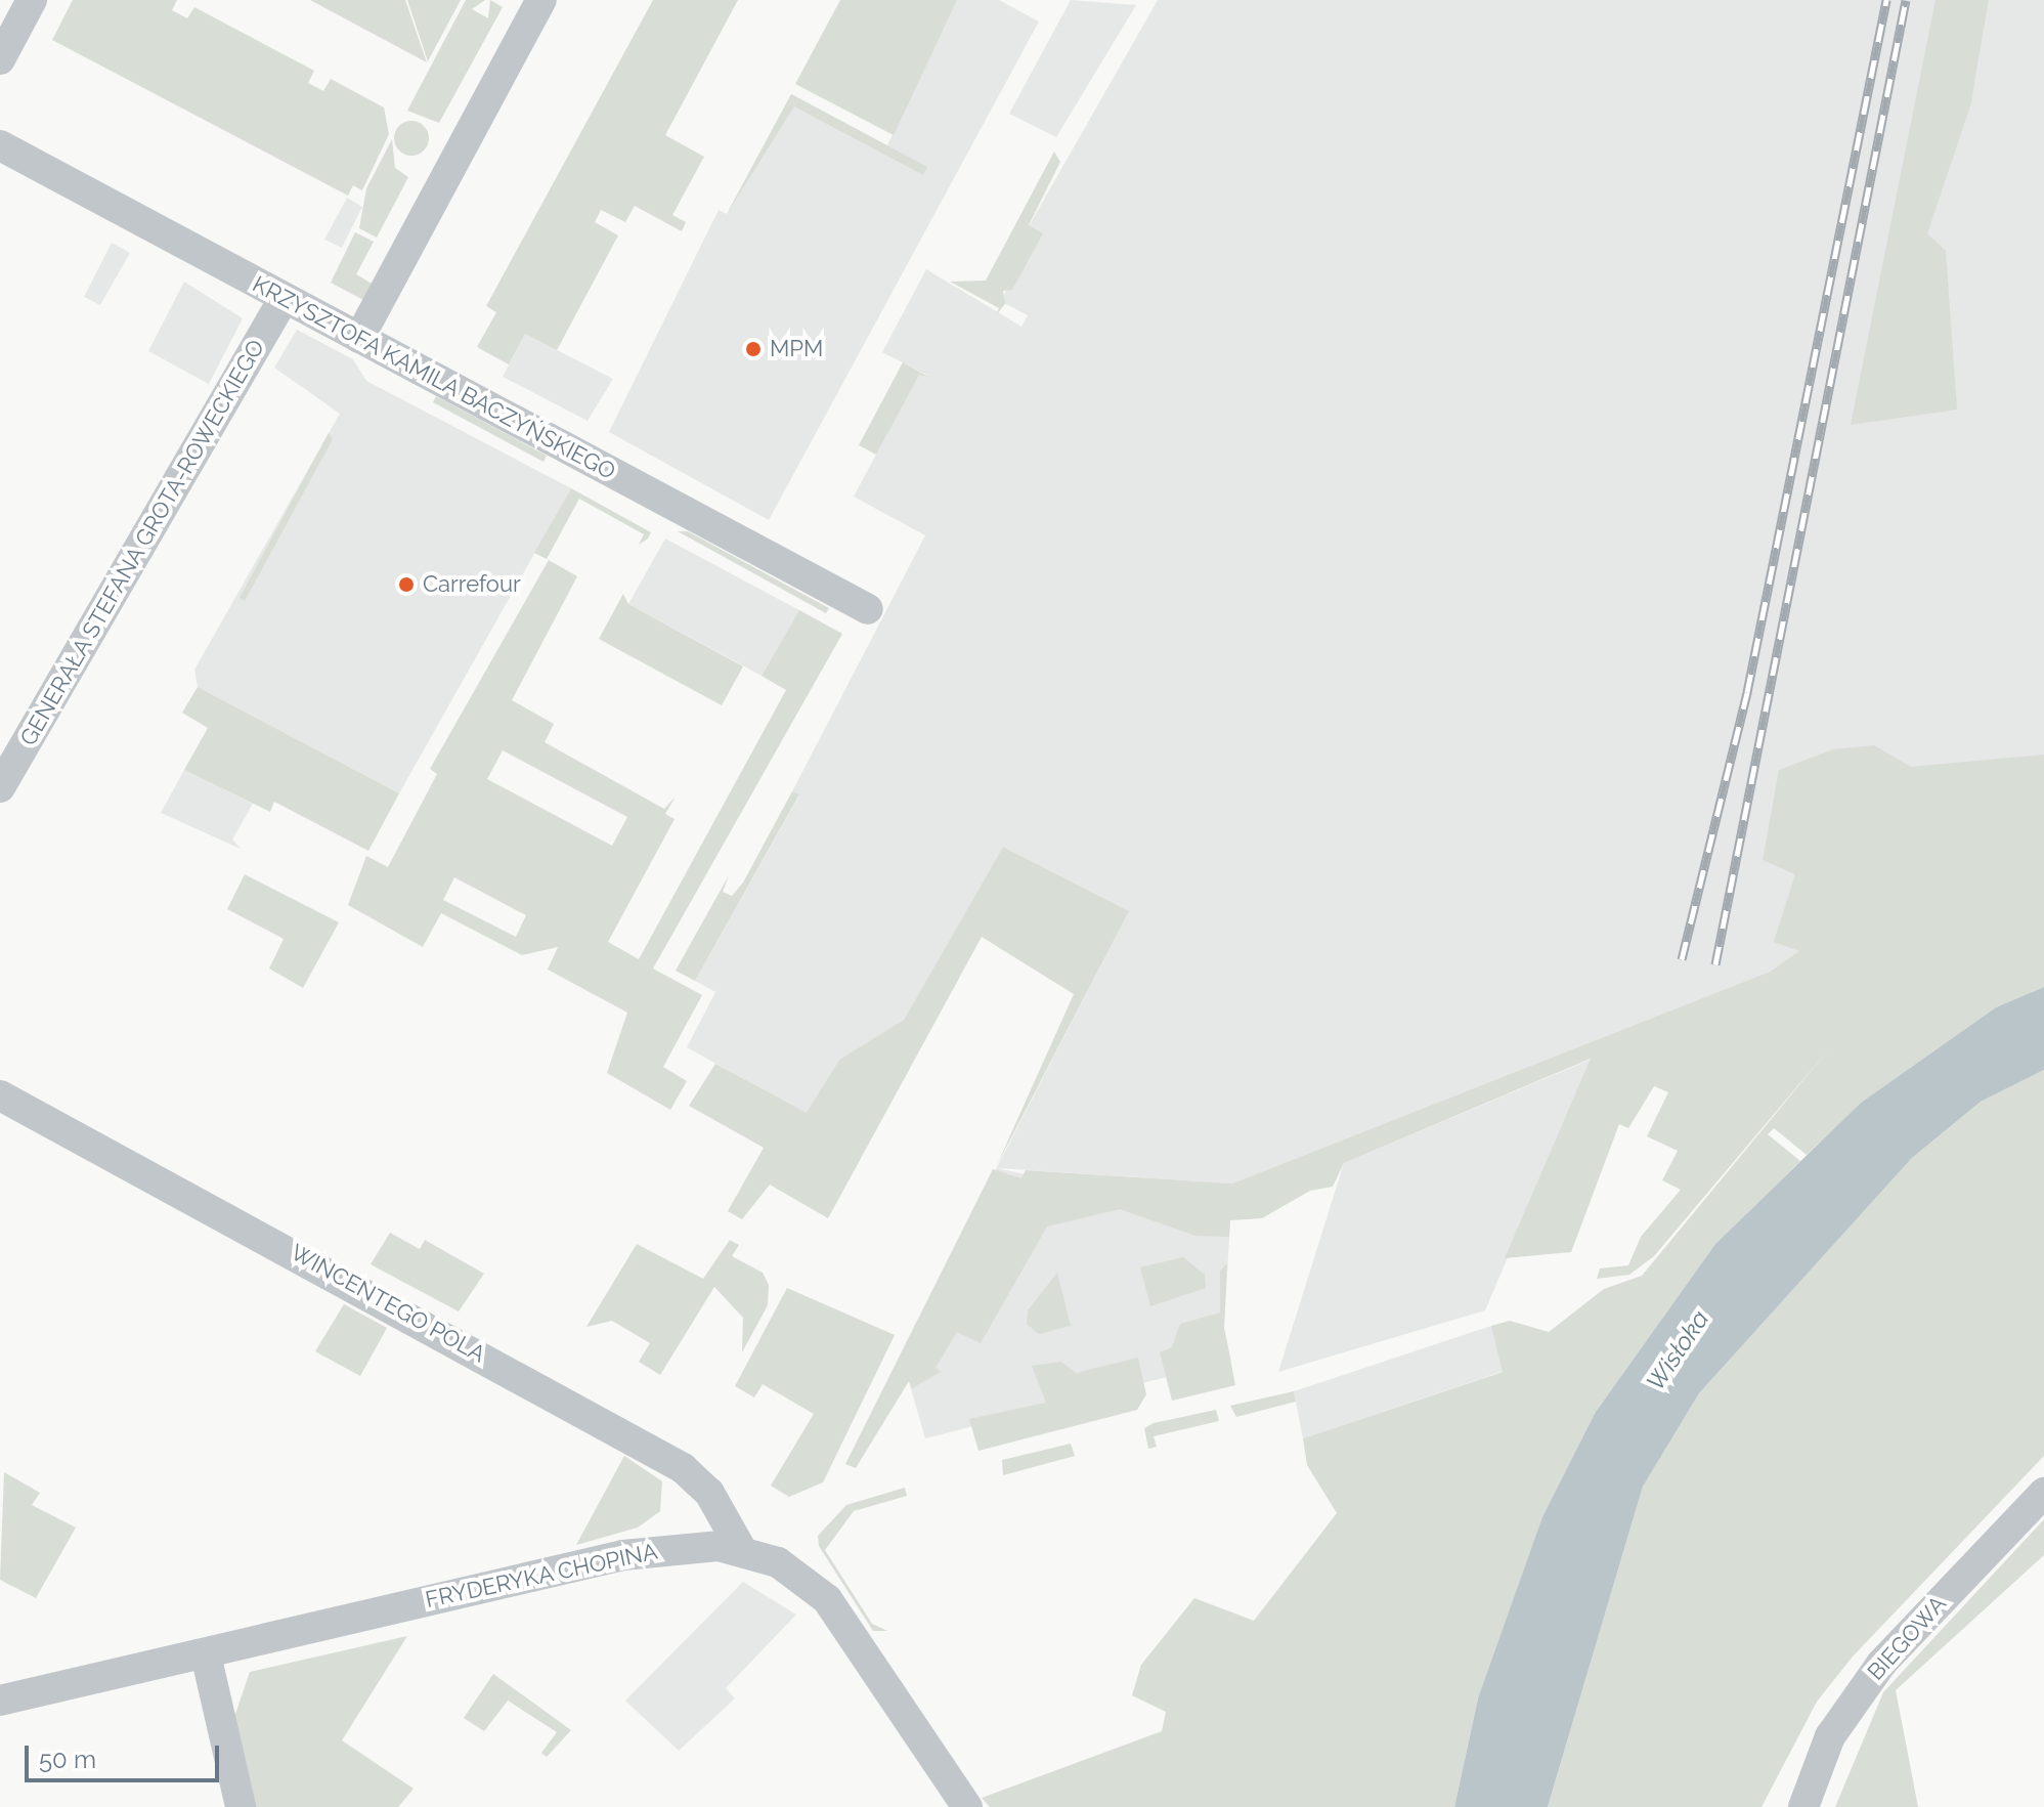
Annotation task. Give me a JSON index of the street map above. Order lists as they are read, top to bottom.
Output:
{
  "streets": {
    "street": [
      "KRZYSZTOFA KAMILA BACZYŃSKIEGO",
      "GENERAŁA STEFANA GROTA-ROWECKIEGO",
      "WINCENTEGO POLA",
      "FRYDERYKA CHOPINA",
      "BIEGOWA"
    ]
  },
  "crossings": [
    ["KRZYSZTOFA KAMILA BACZYŃSKIEGO", "GENERAŁA STEFANA GROTA-ROWECKIEGO"],
    ["WINCENTEGO POLA", "FRYDERYKA CHOPINA"]
  ],
  "water": ["Wisłoka"],
  "places": ["MPM", "Carrefour"],
  "scale_bar": "50 m"
}
